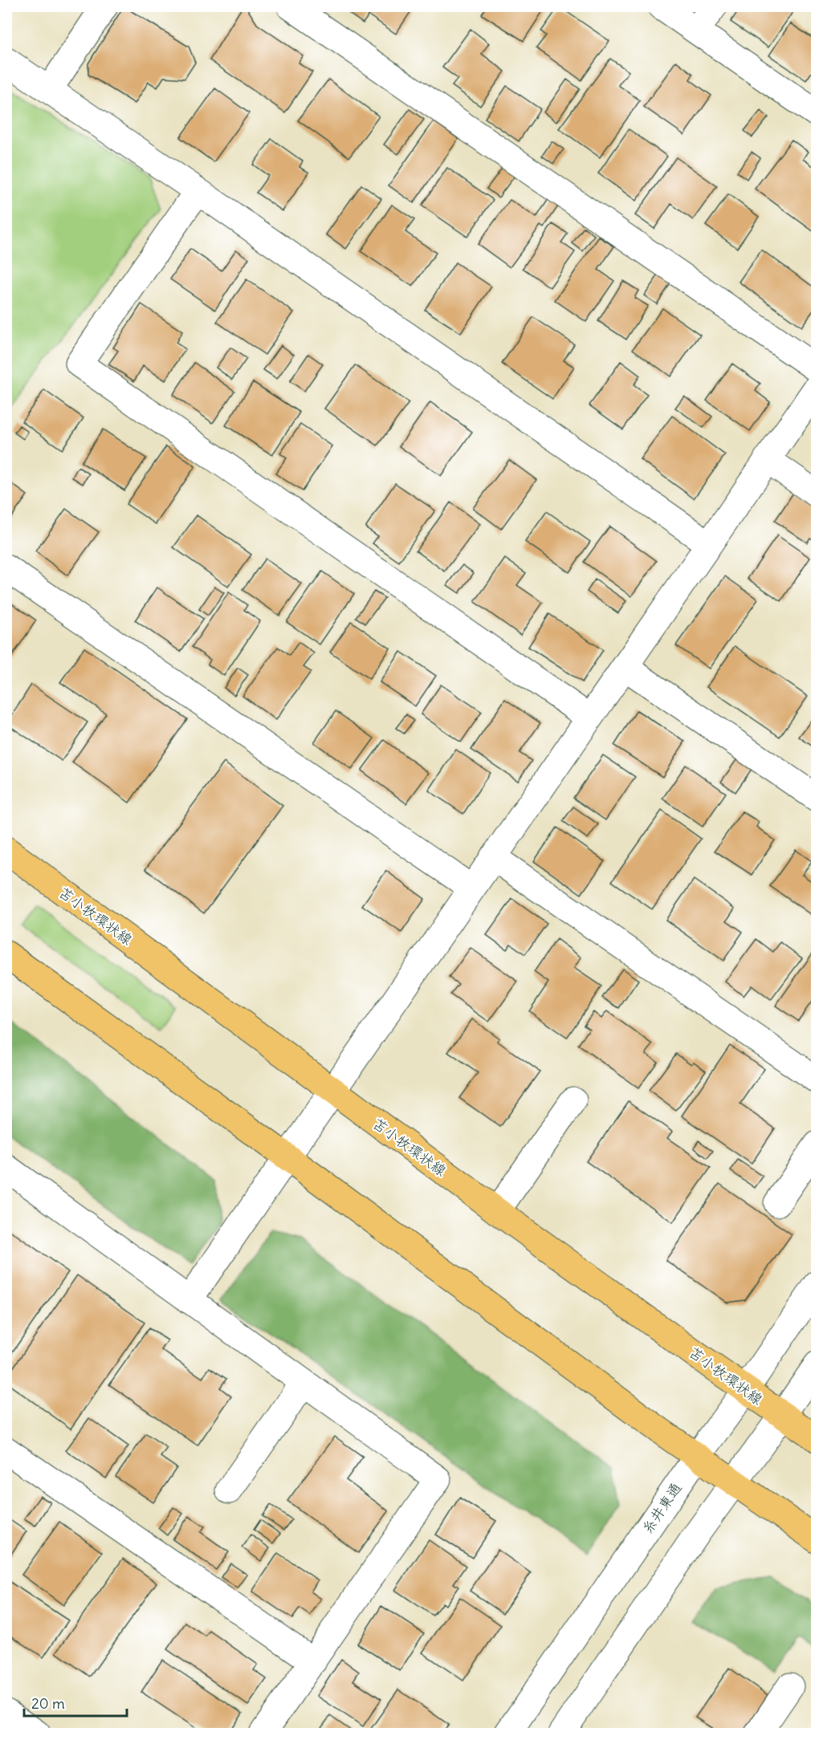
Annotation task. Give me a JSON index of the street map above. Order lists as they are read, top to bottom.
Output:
{
  "streets": {
    "main road": ["苫小牧環状線"],
    "street": ["糸井東通"]
  },
  "crossings": [
    ["苫小牧環状線", "糸井東通"]
  ],
  "scale_bar": "20 m"
}
